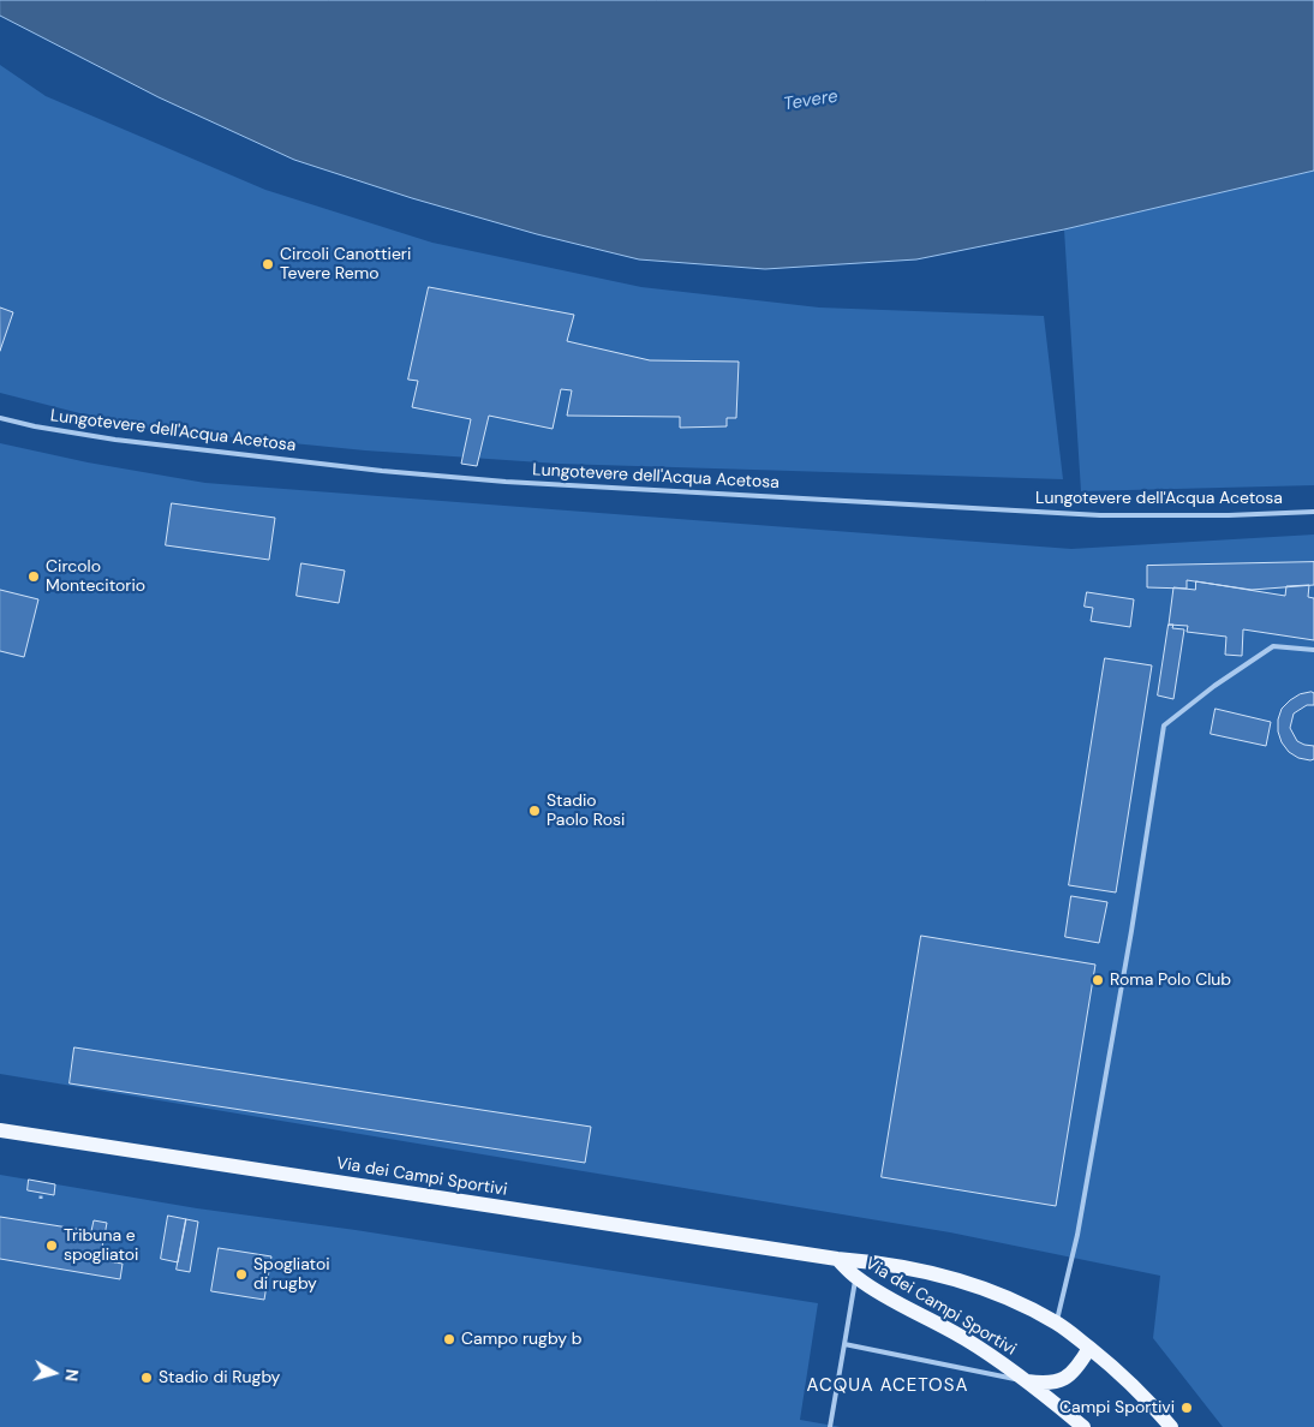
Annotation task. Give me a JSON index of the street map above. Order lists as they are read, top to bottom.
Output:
{
  "streets": {
    "main road": ["Via dei Campi Sportivi"],
    "lane": ["Lungotevere dell'Acqua Acetosa"]
  },
  "districts": ["ACQUA ACETOSA"],
  "water": ["Tevere"],
  "places": [
    "Circoli Canottieri Tevere Remo",
    "Circolo Montecitorio",
    "Stadio Paolo Rosi",
    "Roma Polo Club",
    "Tribuna e spogliatoi",
    "Spogliatoi di rugby",
    "Campo rugby b",
    "Stadio di Rugby",
    "Campi Sportivi"
  ],
  "north": "right"
}
